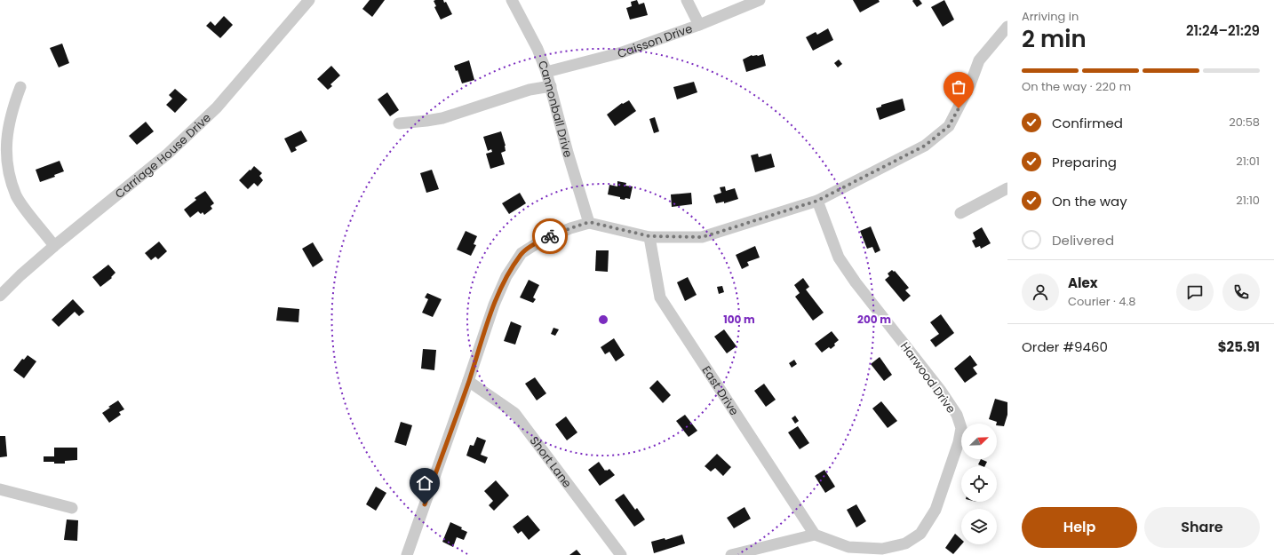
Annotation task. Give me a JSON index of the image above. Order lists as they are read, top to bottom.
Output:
{
  "streets": {
    "street": [
      "Caisson Drive",
      "Cannonball Drive",
      "Carriage House Drive",
      "Harwood Drive",
      "East Drive",
      "Short Lane"
    ]
  },
  "crossings": [
    ["Caisson Drive", "Cannonball Drive"],
    ["Harwood Drive", "East Drive"]
  ],
  "north": "top right",
  "page": {
    "heading": ["2 min", "Arriving in", "21:24–21:29"],
    "panel": [
      "Alex",
      "Courier · 4.8",
      "Order #9460",
      "$25.91"
    ],
    "bar": "On the way · 220 m",
    "list": [
      ["Confirmed", "20:58"],
      ["Preparing", "21:01"],
      ["On the way", "21:10"],
      "Delivered"
    ],
    "buttons": ["Help", "Share"]
  },
  "rings": ["100 m", "200 m"]
}
